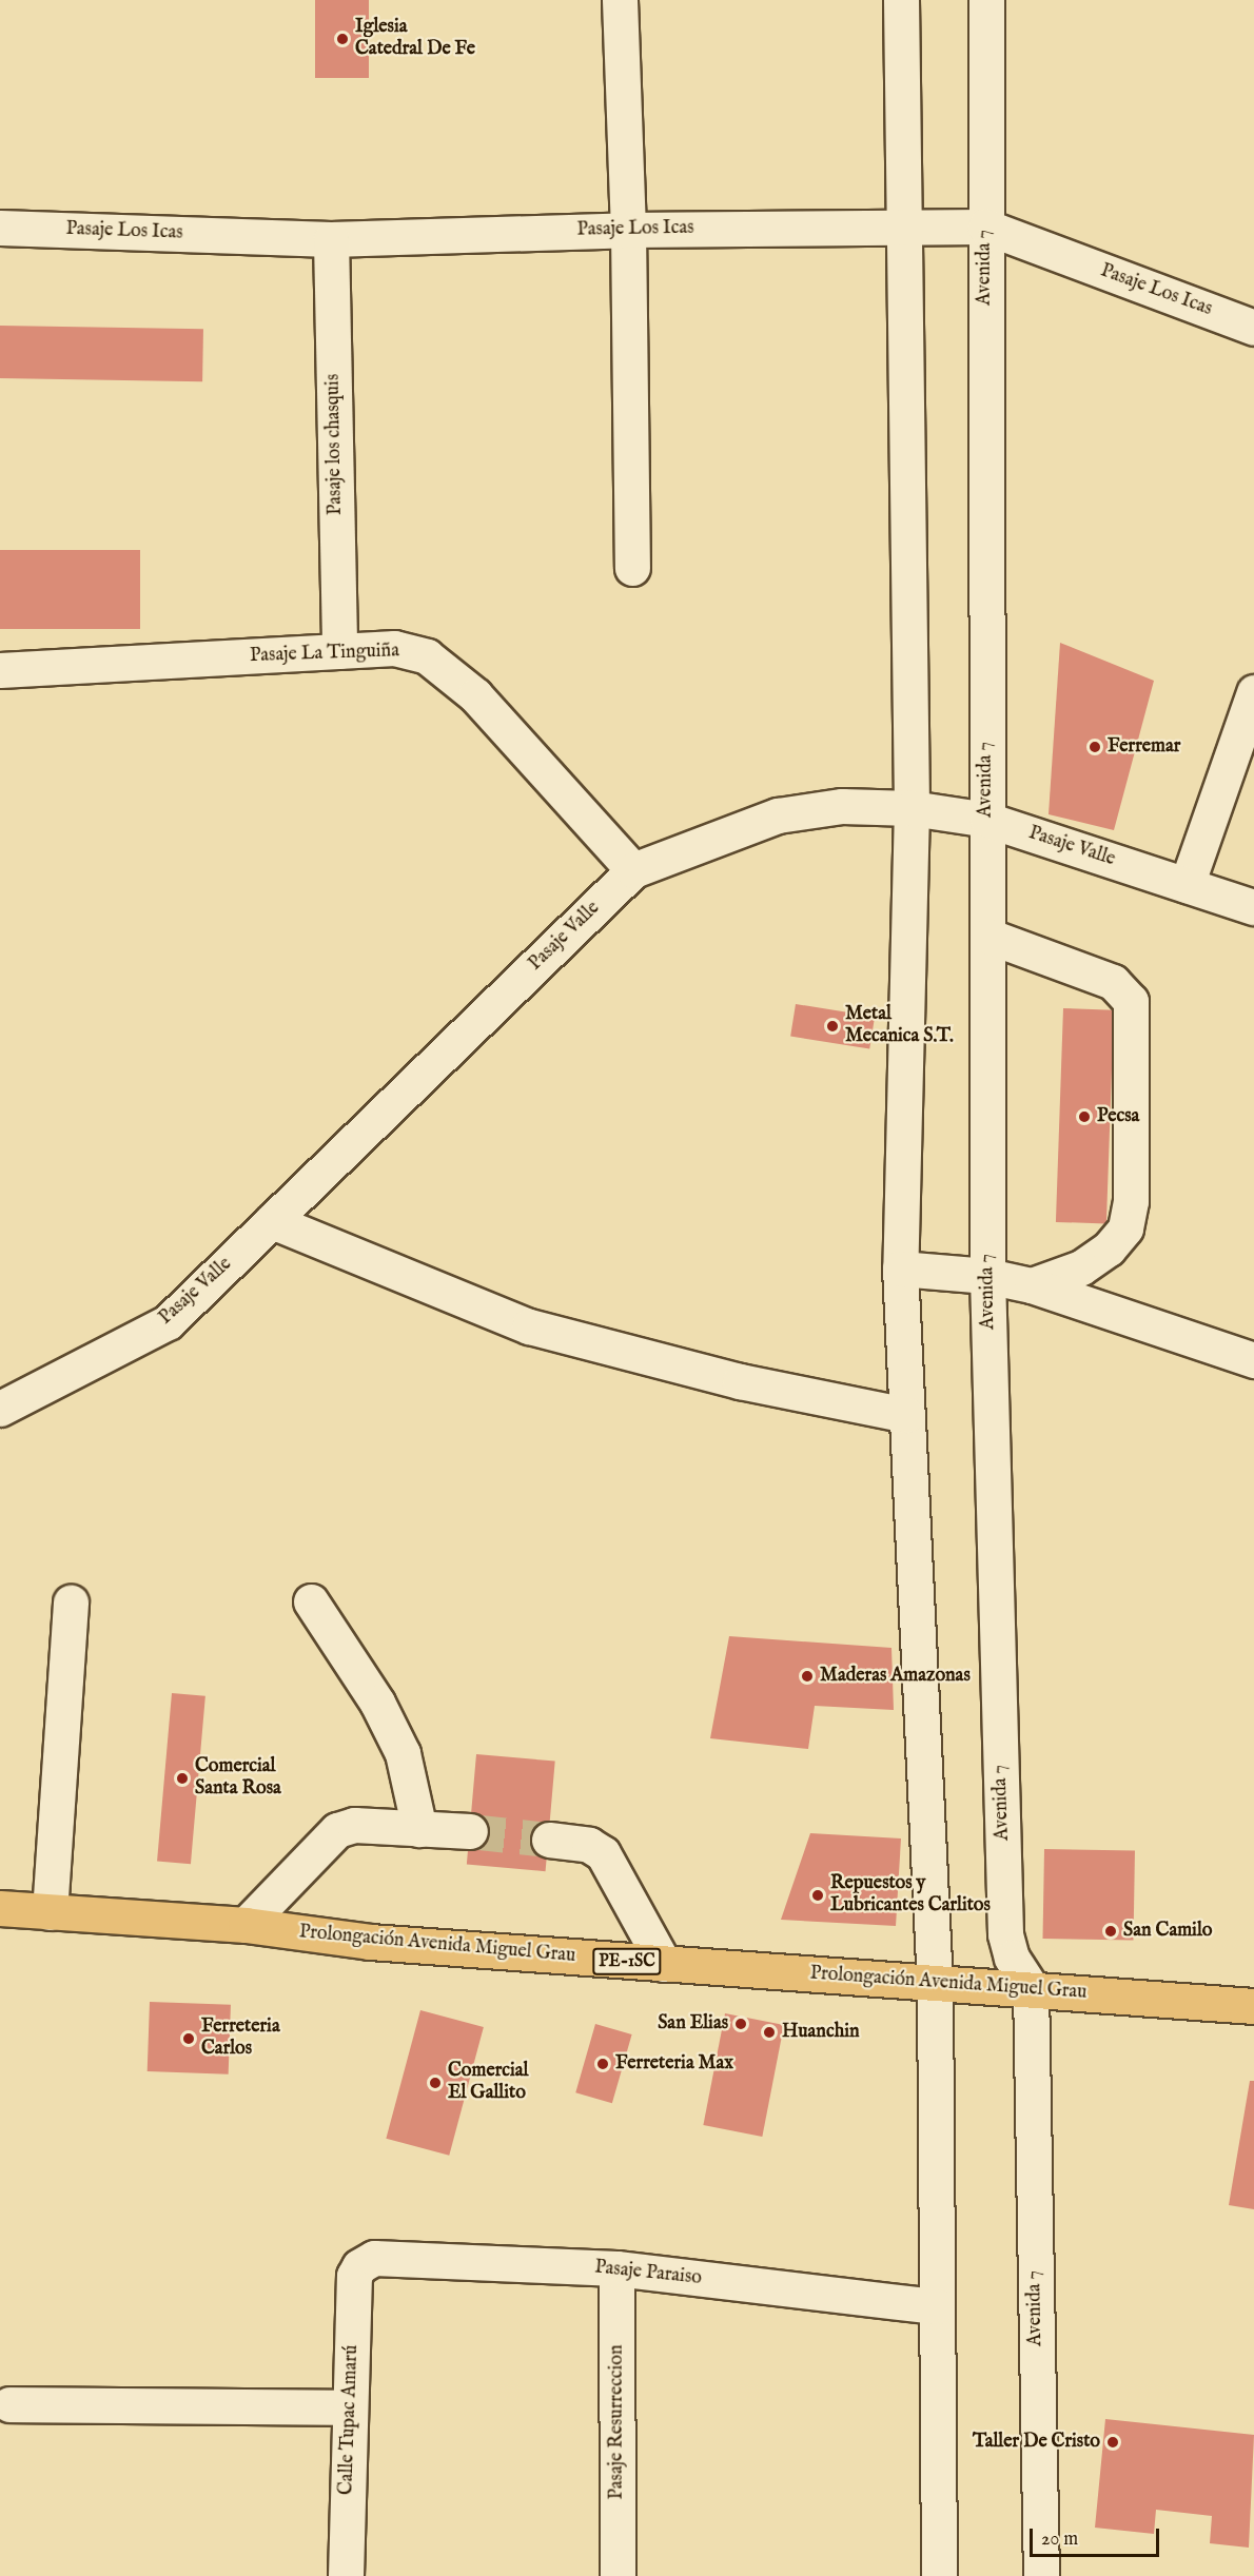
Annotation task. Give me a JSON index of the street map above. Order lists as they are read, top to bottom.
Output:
{
  "streets": {
    "main road": ["Prolongación Avenida Miguel Grau", "PE-1SC"],
    "street": [
      "Pasaje Los Icas",
      "Avenida 7",
      "Pasaje los chasquis",
      "Pasaje La Tinguiña",
      "Pasaje Valle",
      "Pasaje Paraiso",
      "Calle Tupac Amarú",
      "Pasaje Resurreccion"
    ]
  },
  "crossings": [
    ["Pasaje Los Icas", "Avenida 7"],
    ["Pasaje Los Icas", "Pasaje los chasquis"],
    ["Avenida 7", "Pasaje Valle"],
    ["Avenida 7", "Prolongación Avenida Miguel Grau"],
    ["Pasaje los chasquis", "Pasaje La Tinguiña"],
    ["Pasaje La Tinguiña", "Pasaje Valle"],
    ["Pasaje Paraiso", "Calle Tupac Amarú"],
    ["Pasaje Paraiso", "Pasaje Resurreccion"]
  ],
  "places": [
    "Iglesia Catedral De Fe",
    "Ferremar",
    "Metal Mecanica S.T.",
    "Pecsa",
    "Maderas Amazonas",
    "Comercial Santa Rosa",
    "Repuestos y Lubricantes Carlitos",
    "San Camilo",
    "San Elias",
    "Huanchin",
    "Ferreteria Carlos",
    "Ferreteria Max",
    "Comercial El Gallito",
    "Taller De Cristo"
  ],
  "scale_bar": "20 m"
}
